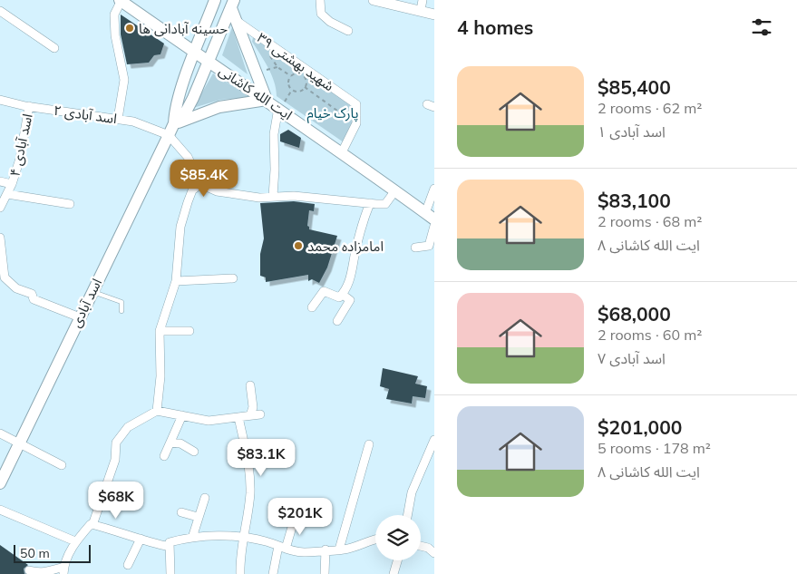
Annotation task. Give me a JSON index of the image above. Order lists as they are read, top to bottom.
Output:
{
  "streets": {
    "main road": ["ایت الله کاشانی", "اسد آبادی"],
    "street": ["شهید بهشتی ۳۹", "اسد آبادی ۲", "اسد آبادی ۴"]
  },
  "crossings": [
    ["شهید بهشتی ۳۹", "ایت الله کاشانی"],
    ["ایت الله کاشانی", "اسد آبادی"],
    ["اسد آبادی ۲", "اسد آبادی ۴"],
    ["اسد آبادی ۲", "اسد آبادی"]
  ],
  "parks": ["پارک خیام"],
  "places": ["حسینه آبادانی ها", "امامزاده محمد"],
  "scale_bar": "50 m",
  "page": {
    "heading": "4 homes",
    "list": [
      {
        "name": "$85,400",
        "note": "2 rooms · 62 m² · اسد آبادی ۱"
      },
      {
        "name": "$83,100",
        "note": "2 rooms · 68 m² · ایت الله کاشانی ۸"
      },
      {
        "name": "$68,000",
        "note": "2 rooms · 60 m² · اسد آبادی ۷"
      },
      {
        "name": "$201,000",
        "note": "5 rooms · 178 m² · ایت الله کاشانی ۸"
      }
    ],
    "price": [
      "$85.4K",
      "$83.1K",
      "$68K",
      "$201K"
    ],
    "scale": "50 m"
  }
}
